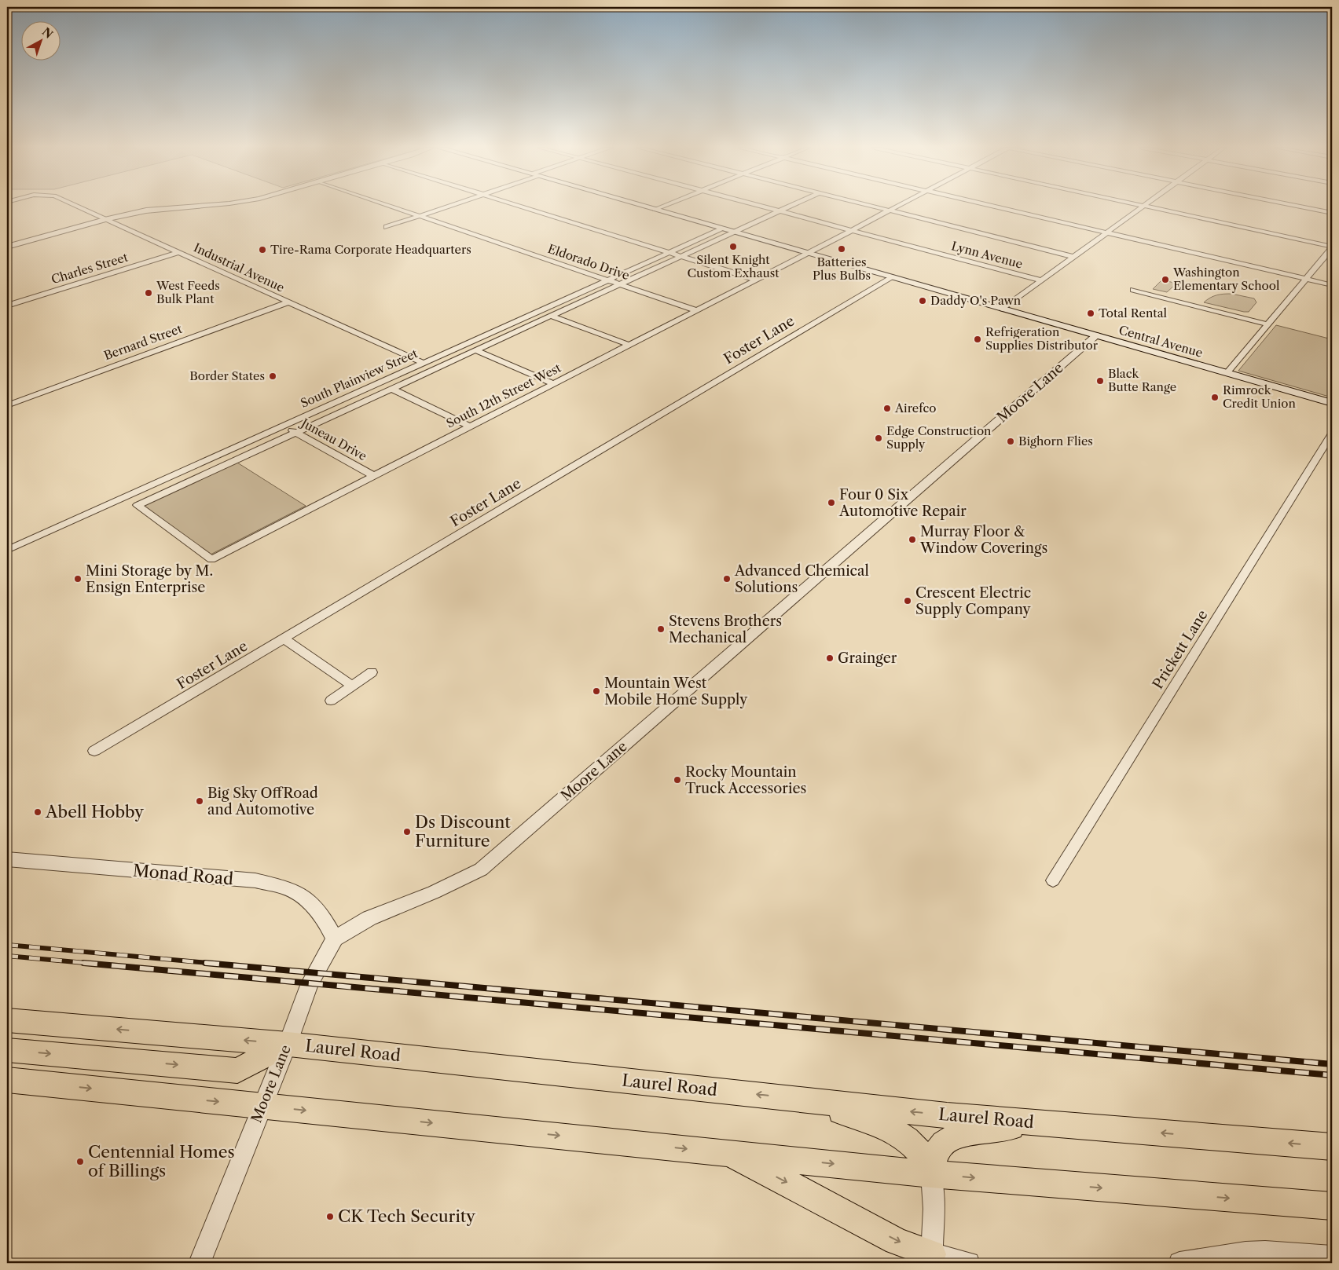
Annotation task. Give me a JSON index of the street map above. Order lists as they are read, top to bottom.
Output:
{
  "streets": {
    "main road": ["Central Avenue", "Laurel Road"],
    "street": [
      "Lynn Avenue",
      "Eldorado Drive",
      "Industrial Avenue",
      "Charles Street",
      "Foster Lane",
      "Bernard Street",
      "South Plainview Street",
      "Moore Lane",
      "South 12th Street West",
      "Juneau Drive",
      "Prickett Lane",
      "Monad Road"
    ]
  },
  "crossings": [
    ["Lynn Avenue", "South Plainview Street"],
    ["Lynn Avenue", "South 12th Street West"],
    ["Eldorado Drive", "South Plainview Street"],
    ["Eldorado Drive", "South 12th Street West"],
    ["Industrial Avenue", "Charles Street"],
    ["Industrial Avenue", "Bernard Street"],
    ["Industrial Avenue", "South Plainview Street"],
    ["Foster Lane", "Central Avenue"],
    ["Central Avenue", "South Plainview Street"],
    ["Central Avenue", "Moore Lane"],
    ["Central Avenue", "South 12th Street West"],
    ["South Plainview Street", "South 12th Street West"],
    ["South Plainview Street", "Juneau Drive"],
    ["Moore Lane", "Monad Road"],
    ["Moore Lane", "Laurel Road"],
    ["South 12th Street West", "Juneau Drive"]
  ],
  "places": [
    "Silent Knight Custom Exhaust",
    "Batteries Plus Bulbs",
    "Tire-Rama Corporate Headquarters",
    "Washington Elementary School",
    "West Feeds Bulk Plant",
    "Daddy O's Pawn",
    "Total Rental",
    "Refrigeration Supplies Distributor",
    "Border States",
    "Black Butte Range",
    "Rimrock Credit Union",
    "Airefco",
    "Edge Construction Supply",
    "Bighorn Flies",
    "Four 0 Six Automotive Repair",
    "Murray Floor & Window Coverings",
    "Mini Storage by M. Ensign Enterprise",
    "Advanced Chemical Solutions",
    "Crescent Electric Supply Company",
    "Stevens Brothers Mechanical",
    "Grainger",
    "Mountain West Mobile Home Supply",
    "Rocky Mountain Truck Accessories",
    "Big Sky OffRoad and Automotive",
    "Abell Hobby",
    "Ds Discount Furniture",
    "Centennial Homes of Billings",
    "CK Tech Security"
  ],
  "north": "top right"
}
